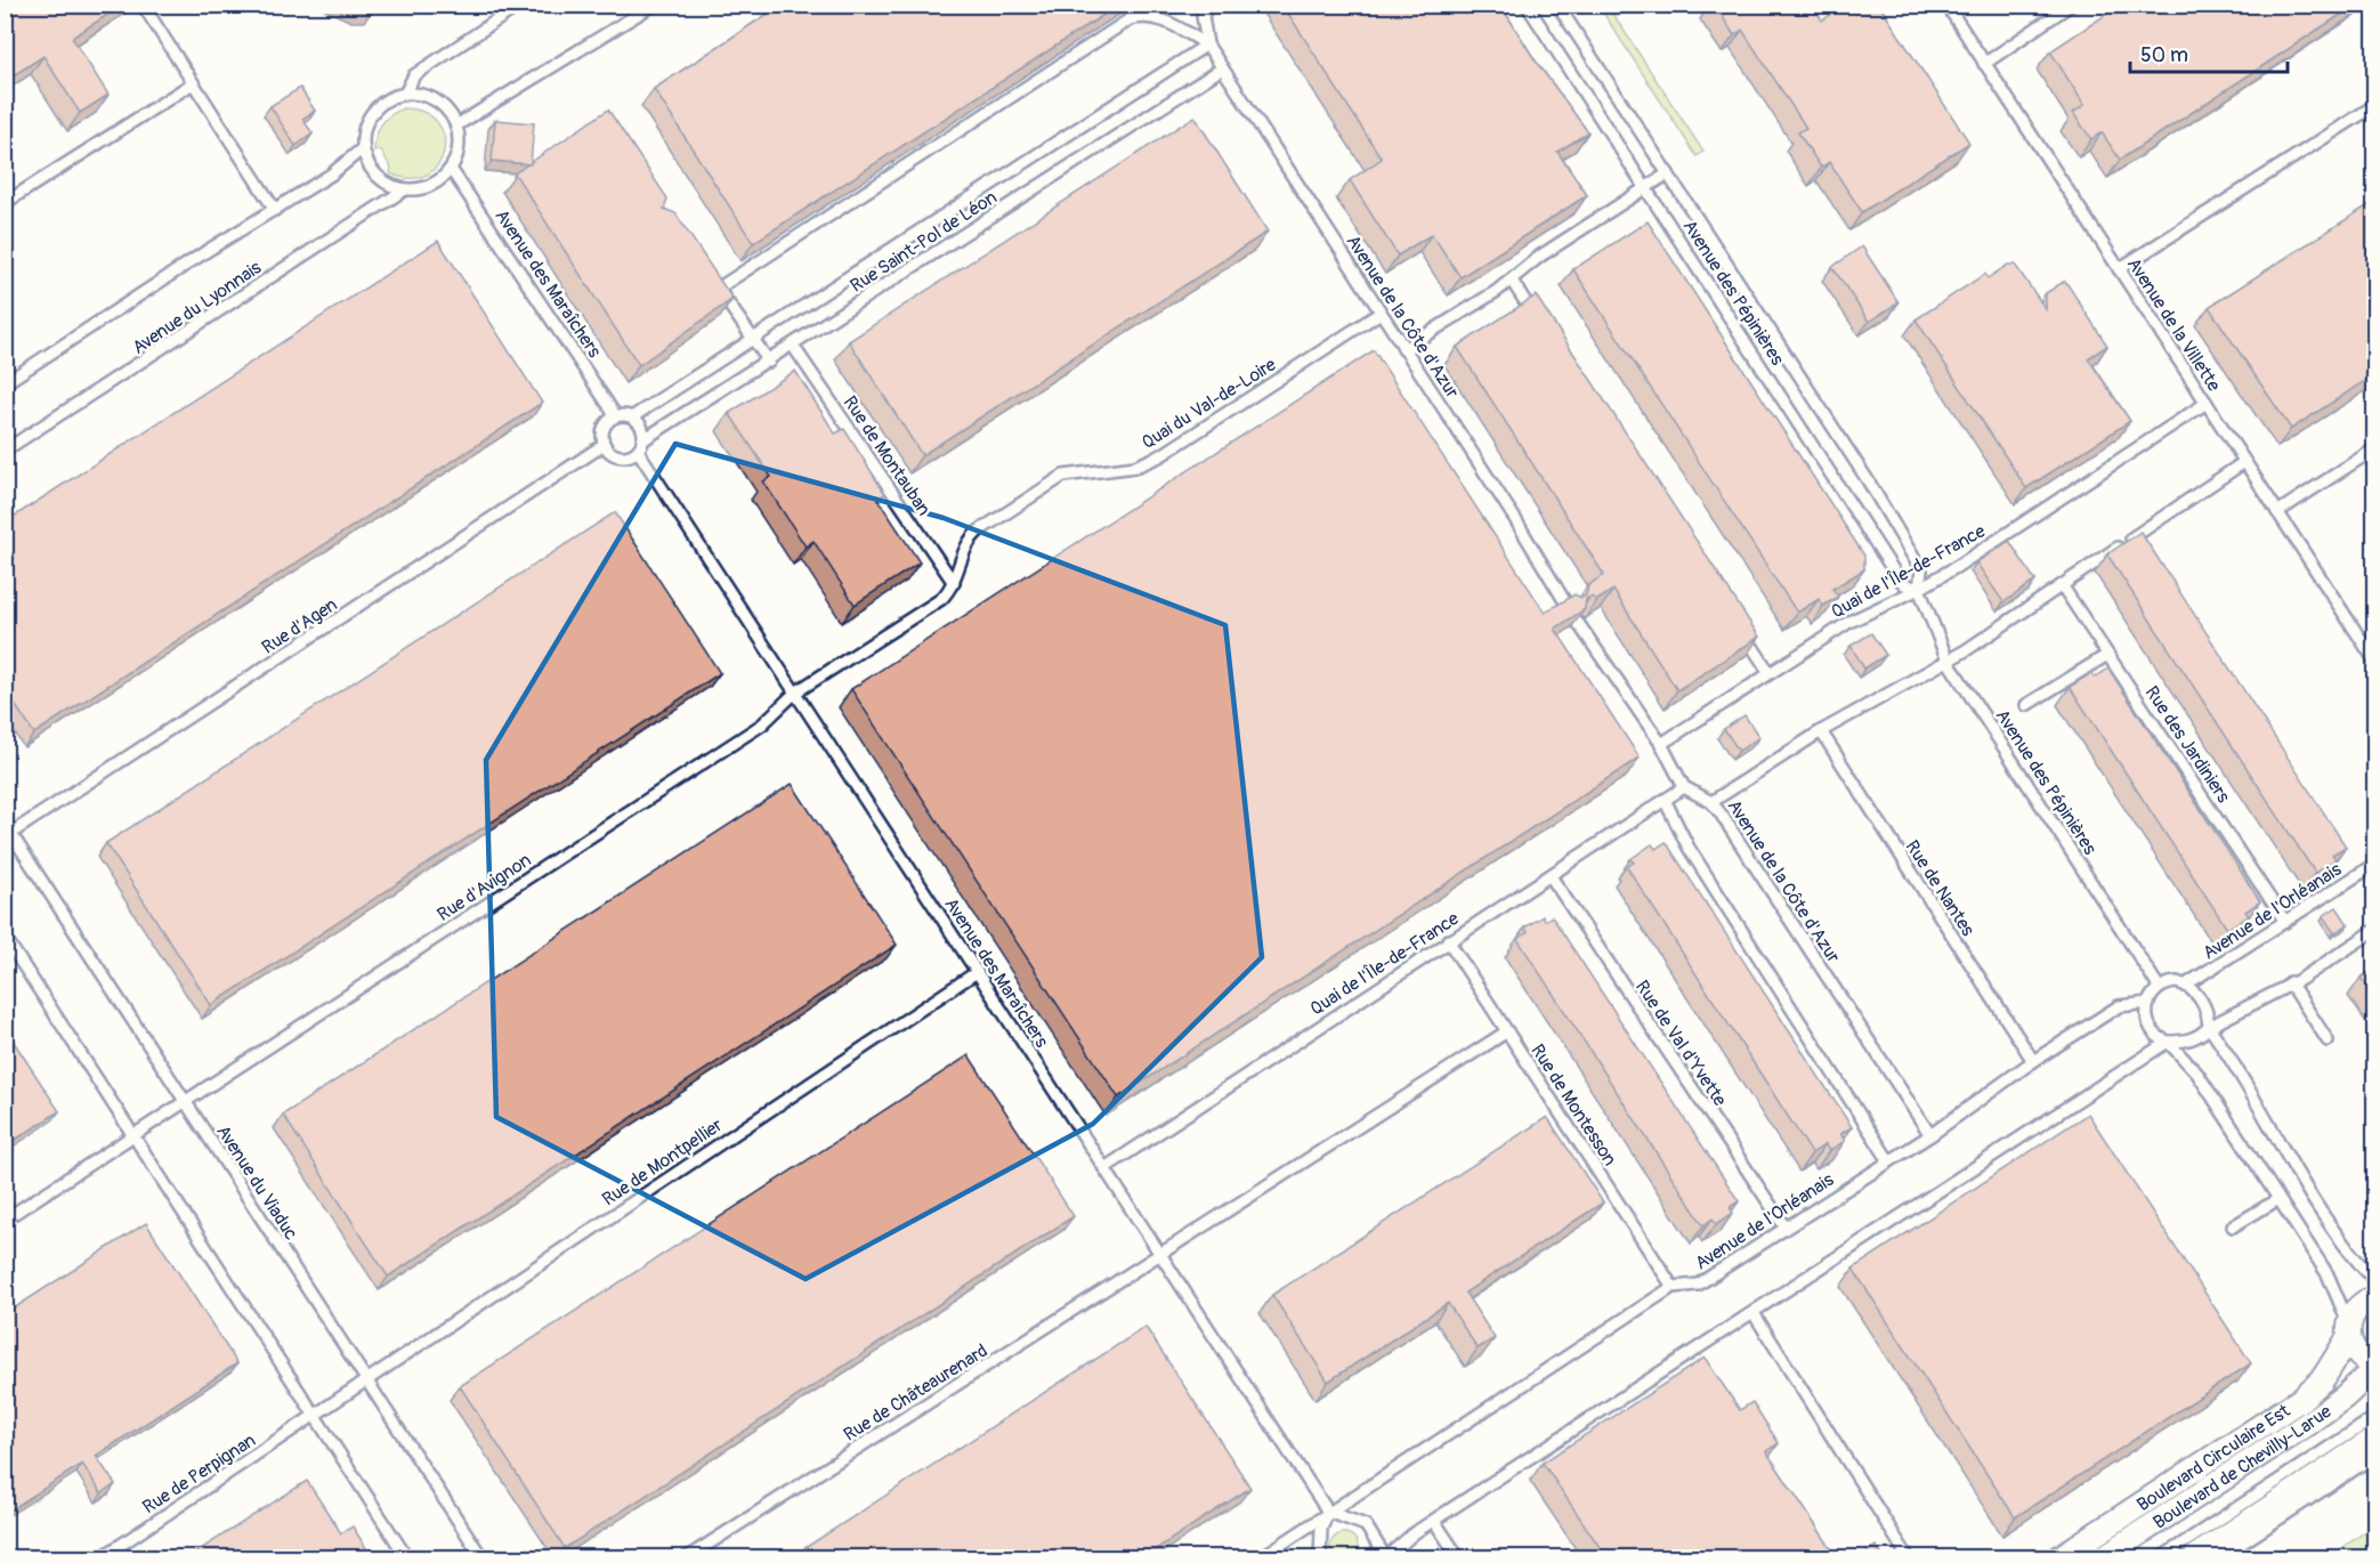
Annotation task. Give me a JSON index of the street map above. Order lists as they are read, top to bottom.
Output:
{
  "streets": {
    "street": ["Boulevard Circulaire Est", "Boulevard de Chevilly-Larue"],
    "lane": [
      "Rue Saint-Pol de Léon",
      "Avenue des Maraîchers",
      "Avenue des Pépinières",
      "Avenue du Lyonnais",
      "Avenue de la Côte d'Azur",
      "Avenue de la Villette",
      "Quai du Val-de-Loire",
      "Rue de Montauban",
      "Quai de l'Île-de-France",
      "Rue d'Agen",
      "Rue des Jardiniers",
      "Rue d'Avignon",
      "Rue de Nantes",
      "Avenue de l'Orléanais",
      "Rue de Val d'Yvette",
      "Rue de Montesson",
      "Rue de Montpellier",
      "Avenue du Viaduc",
      "Rue de Châteaurenard",
      "Rue de Perpignan"
    ]
  },
  "crossings": [
    ["Rue Saint-Pol de Léon", "Avenue des Maraîchers"],
    ["Rue Saint-Pol de Léon", "Avenue de la Côte d'Azur"],
    ["Rue Saint-Pol de Léon", "Rue de Montauban"],
    ["Rue Saint-Pol de Léon", "Rue d'Agen"],
    ["Avenue des Maraîchers", "Avenue du Lyonnais"],
    ["Avenue des Maraîchers", "Quai du Val-de-Loire"],
    ["Avenue des Maraîchers", "Quai de l'Île-de-France"],
    ["Avenue des Maraîchers", "Rue d'Agen"],
    ["Avenue des Maraîchers", "Rue d'Avignon"],
    ["Avenue des Maraîchers", "Avenue de l'Orléanais"],
    ["Avenue des Maraîchers", "Rue de Montpellier"],
    ["Avenue des Maraîchers", "Rue de Châteaurenard"],
    ["Avenue des Pépinières", "Quai de l'Île-de-France"],
    ["Avenue des Pépinières", "Avenue de l'Orléanais"],
    ["Avenue de la Côte d'Azur", "Quai du Val-de-Loire"],
    ["Avenue de la Côte d'Azur", "Quai de l'Île-de-France"],
    ["Avenue de la Côte d'Azur", "Avenue de l'Orléanais"],
    ["Avenue de la Villette", "Quai de l'Île-de-France"],
    ["Quai du Val-de-Loire", "Rue de Montauban"],
    ["Quai du Val-de-Loire", "Rue d'Avignon"],
    ["Quai de l'Île-de-France", "Rue de Val d'Yvette"],
    ["Quai de l'Île-de-France", "Rue de Montesson"],
    ["Rue d'Agen", "Avenue du Viaduc"],
    ["Rue des Jardiniers", "Avenue de l'Orléanais"],
    ["Rue d'Avignon", "Avenue du Viaduc"],
    ["Rue de Nantes", "Avenue de l'Orléanais"],
    ["Avenue de l'Orléanais", "Rue de Val d'Yvette"],
    ["Avenue de l'Orléanais", "Rue de Montesson"],
    ["Rue de Montesson", "Rue de Châteaurenard"],
    ["Rue de Montpellier", "Avenue du Viaduc"],
    ["Rue de Montpellier", "Rue de Perpignan"]
  ],
  "scale_bar": "50 m"
}
